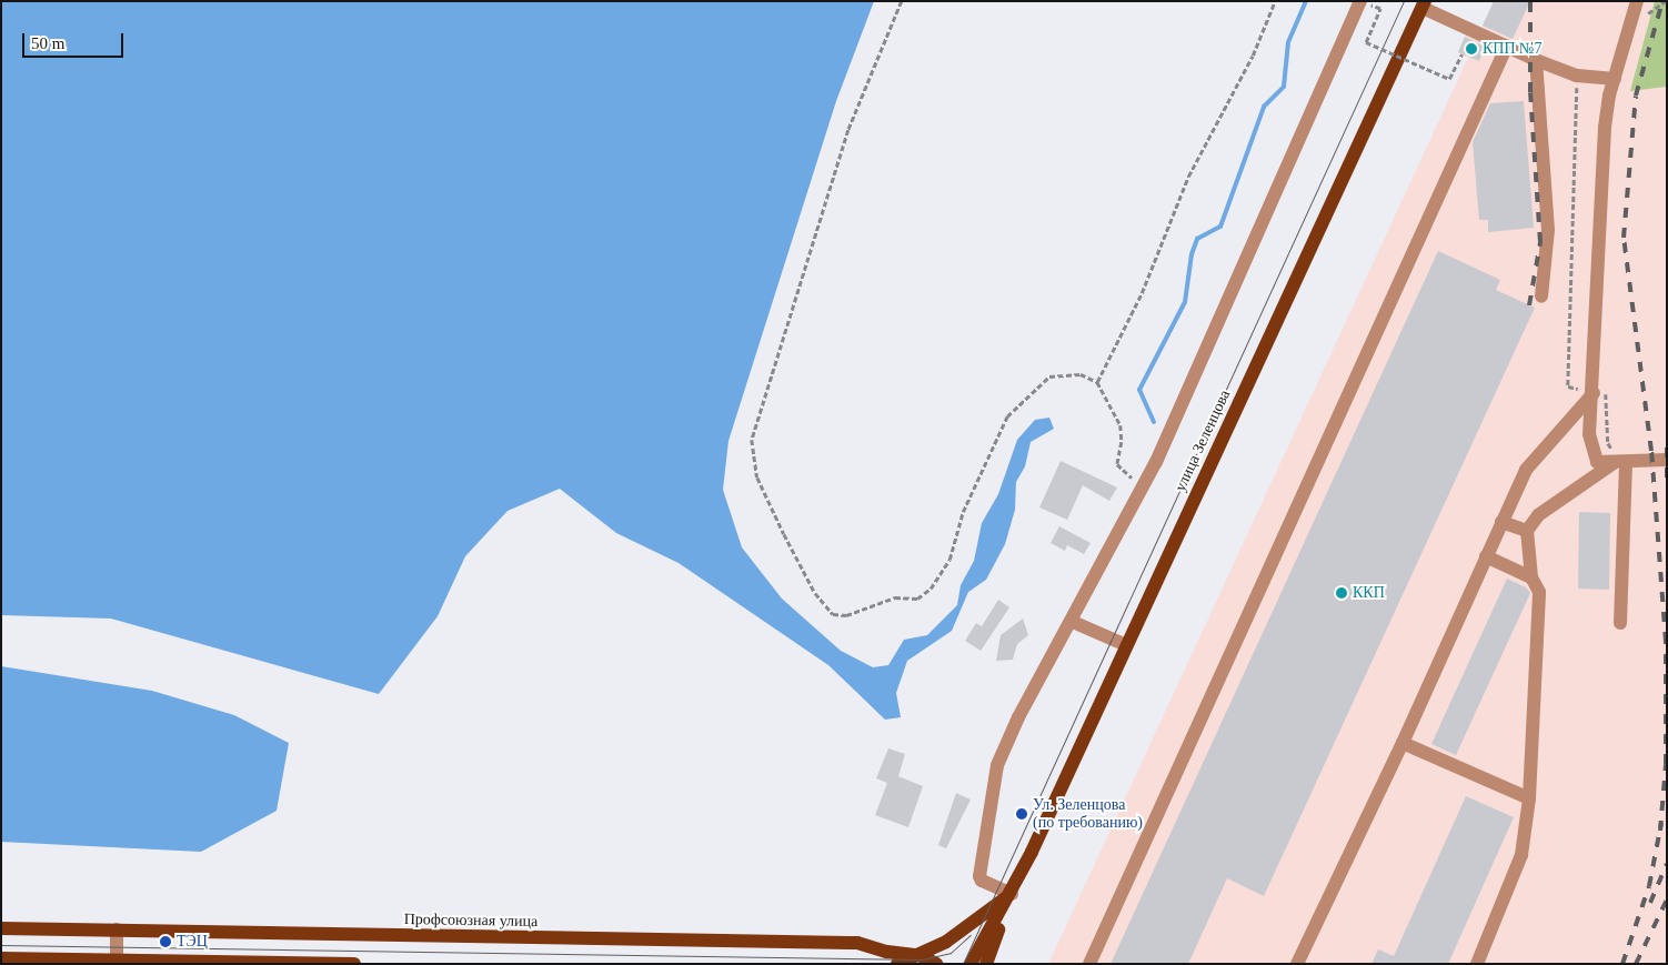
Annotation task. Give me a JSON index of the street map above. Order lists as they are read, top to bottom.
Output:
{
  "streets": {
    "main road": ["улица Зеленцова", "Профсоюзная улица"]
  },
  "crossings": [
    ["улица Зеленцова", "Профсоюзная улица"]
  ],
  "places": [
    "КПП №7",
    "ККП",
    "Ул. Зеленцова (по требованию)",
    "ТЭЦ"
  ],
  "scale_bar": "50 m"
}
